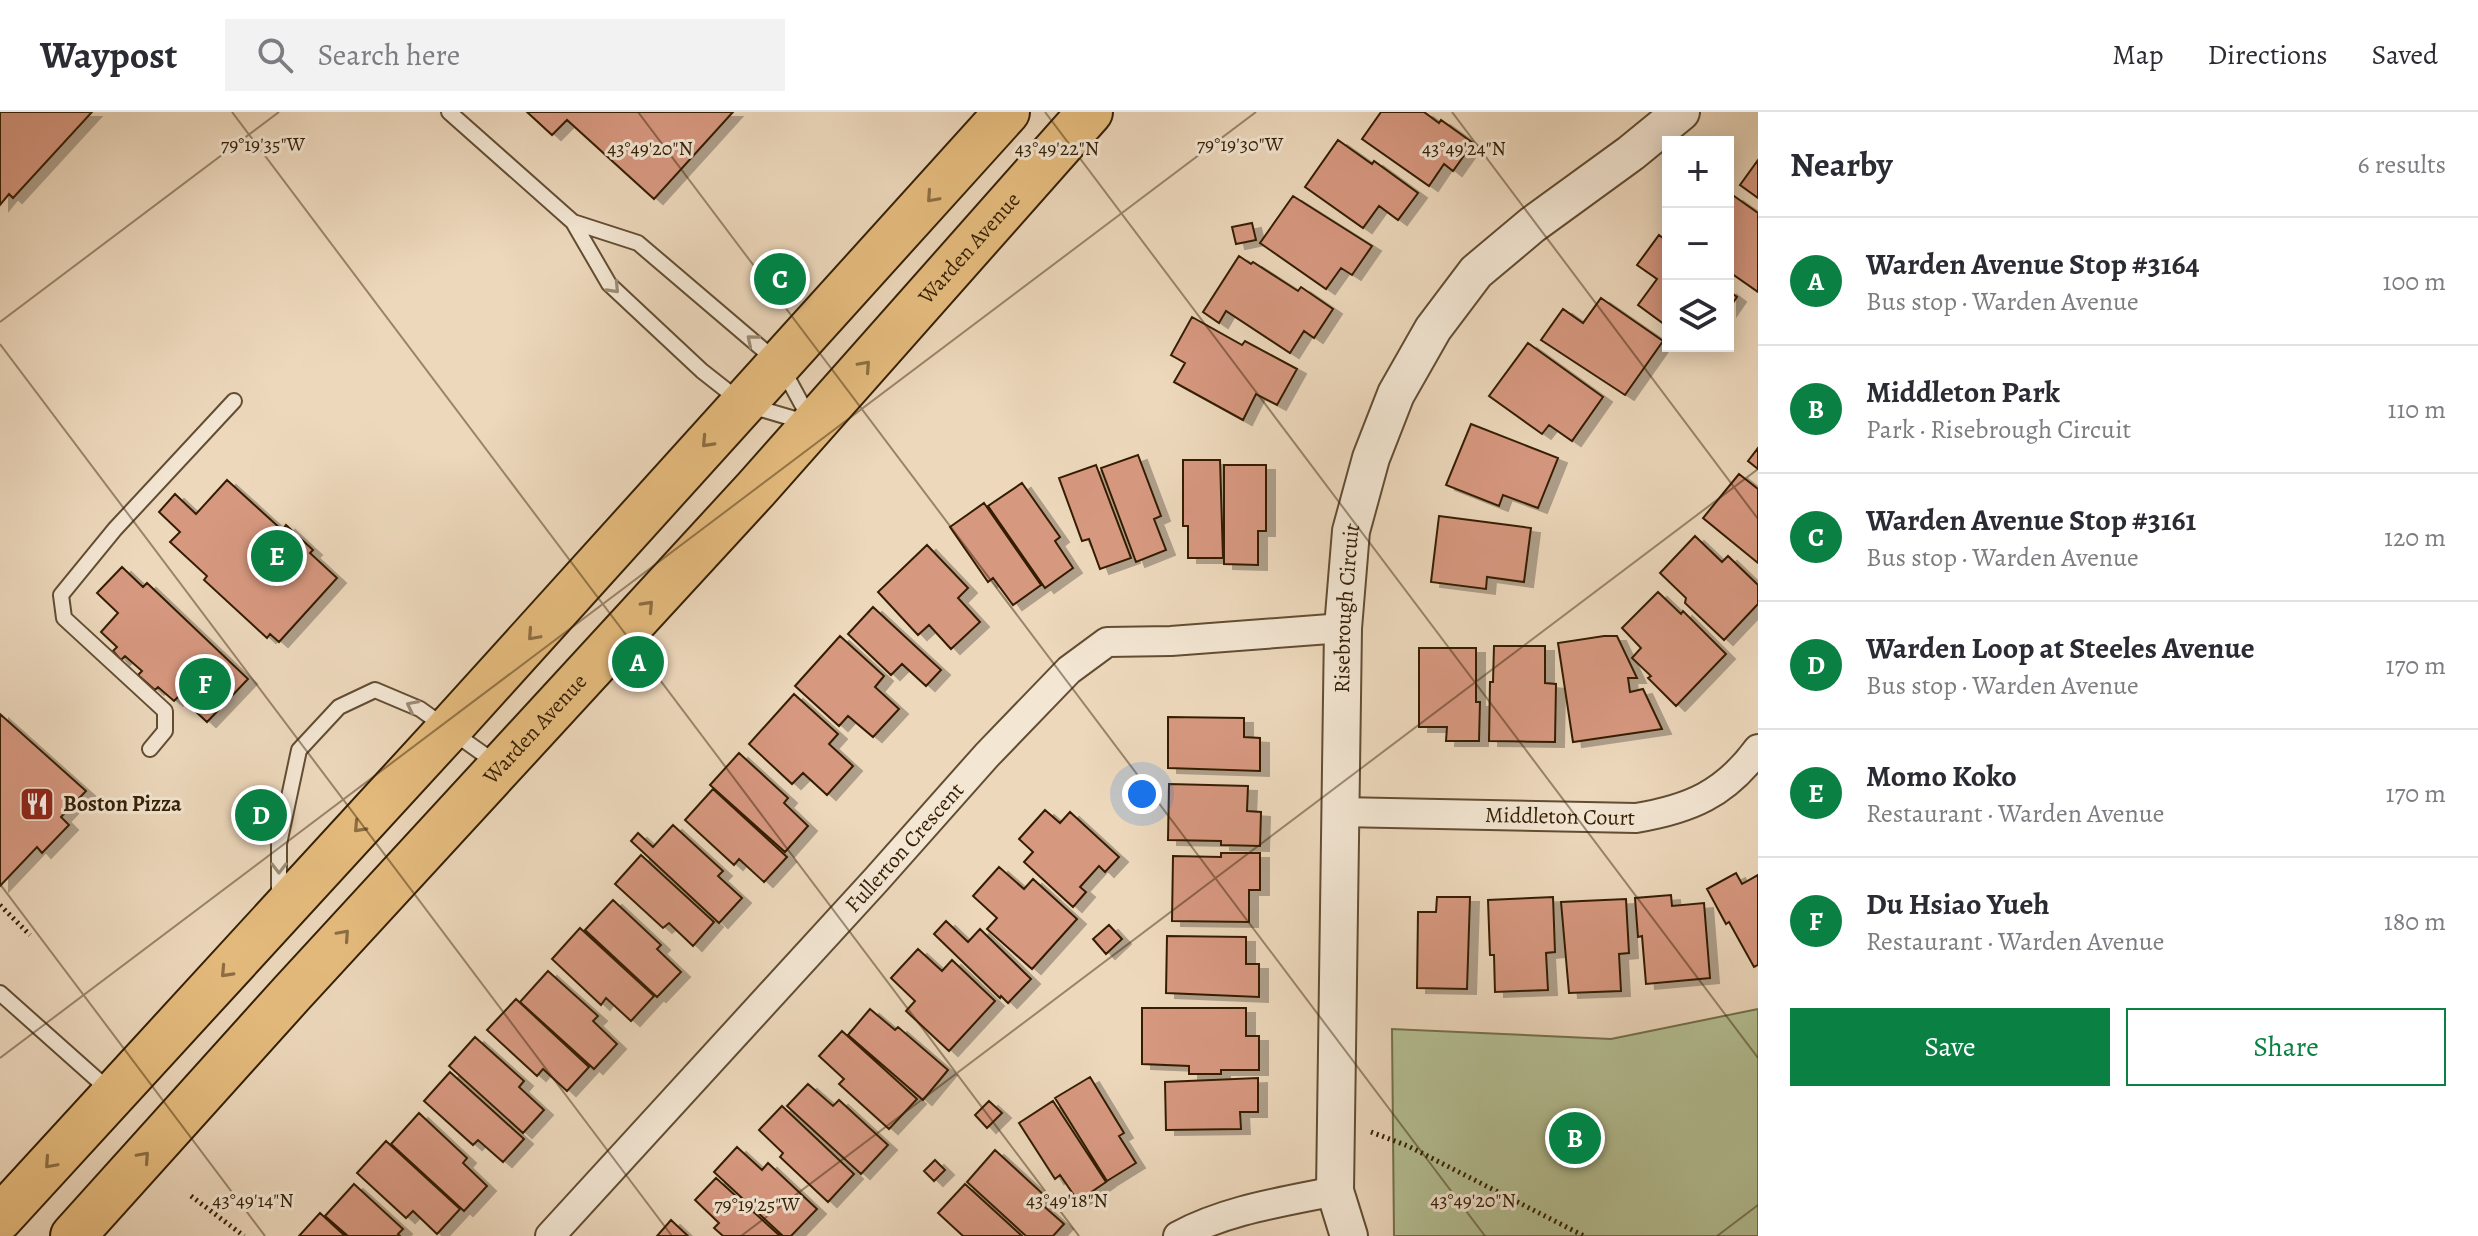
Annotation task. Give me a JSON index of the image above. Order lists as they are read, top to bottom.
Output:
{
  "streets": {
    "main road": ["Warden Avenue"],
    "street": ["Risebrough Circuit", "Middleton Court", "Fullerton Crescent"]
  },
  "crossings": [
    ["Risebrough Circuit", "Middleton Court"],
    ["Risebrough Circuit", "Fullerton Crescent"]
  ],
  "places": {
    "restaurant": ["Boston Pizza"]
  },
  "page": {
    "header": "Waypost",
    "search": "Search here",
    "nav": ["Map", "Directions", "Saved"],
    "heading": ["Nearby", "6 results"],
    "map_buttons": ["+", "−"],
    "list": [
      {
        "mark": "A",
        "name": "Warden Avenue Stop #3164",
        "note": "Bus stop · Warden Avenue",
        "value": "100 m"
      },
      {
        "mark": "B",
        "name": "Middleton Park",
        "note": "Park · Risebrough Circuit",
        "value": "110 m"
      },
      {
        "mark": "C",
        "name": "Warden Avenue Stop #3161",
        "note": "Bus stop · Warden Avenue",
        "value": "120 m"
      },
      {
        "mark": "D",
        "name": "Warden Loop at Steeles Avenue",
        "note": "Bus stop · Warden Avenue",
        "value": "170 m"
      },
      {
        "mark": "E",
        "name": "Momo Koko",
        "note": "Restaurant · Warden Avenue",
        "value": "170 m"
      },
      {
        "mark": "F",
        "name": "Du Hsiao Yueh",
        "note": "Restaurant · Warden Avenue",
        "value": "180 m"
      }
    ],
    "pins": [
      "C",
      "E",
      "A",
      "F",
      "D",
      "B"
    ],
    "buttons": ["Save", "Share"]
  },
  "coordinates": [
    "79°19'35\"W",
    "79°19'30\"W",
    "43°49'20\"N",
    "43°49'22\"N",
    "43°49'24\"N",
    "43°49'14\"N",
    "43°49'18\"N",
    "79°19'25\"W"
  ]
}
